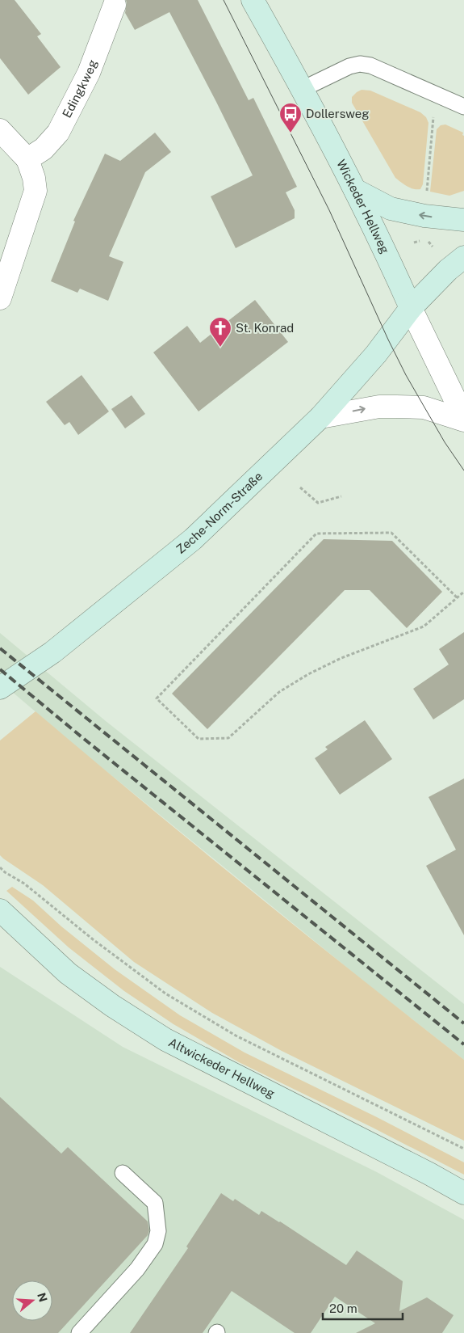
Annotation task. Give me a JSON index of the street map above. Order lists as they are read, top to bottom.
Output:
{
  "streets": {
    "main road": ["Wickeder Hellweg", "Zeche-Norm-Straße", "Altwickeder Hellweg"],
    "street": ["Edingkweg"]
  },
  "crossings": [
    ["Wickeder Hellweg", "Zeche-Norm-Straße"]
  ],
  "places": {
    "bus stop": ["Dollersweg"],
    "church": ["St. Konrad"]
  },
  "scale_bar": "20 m",
  "north": "right"
}
